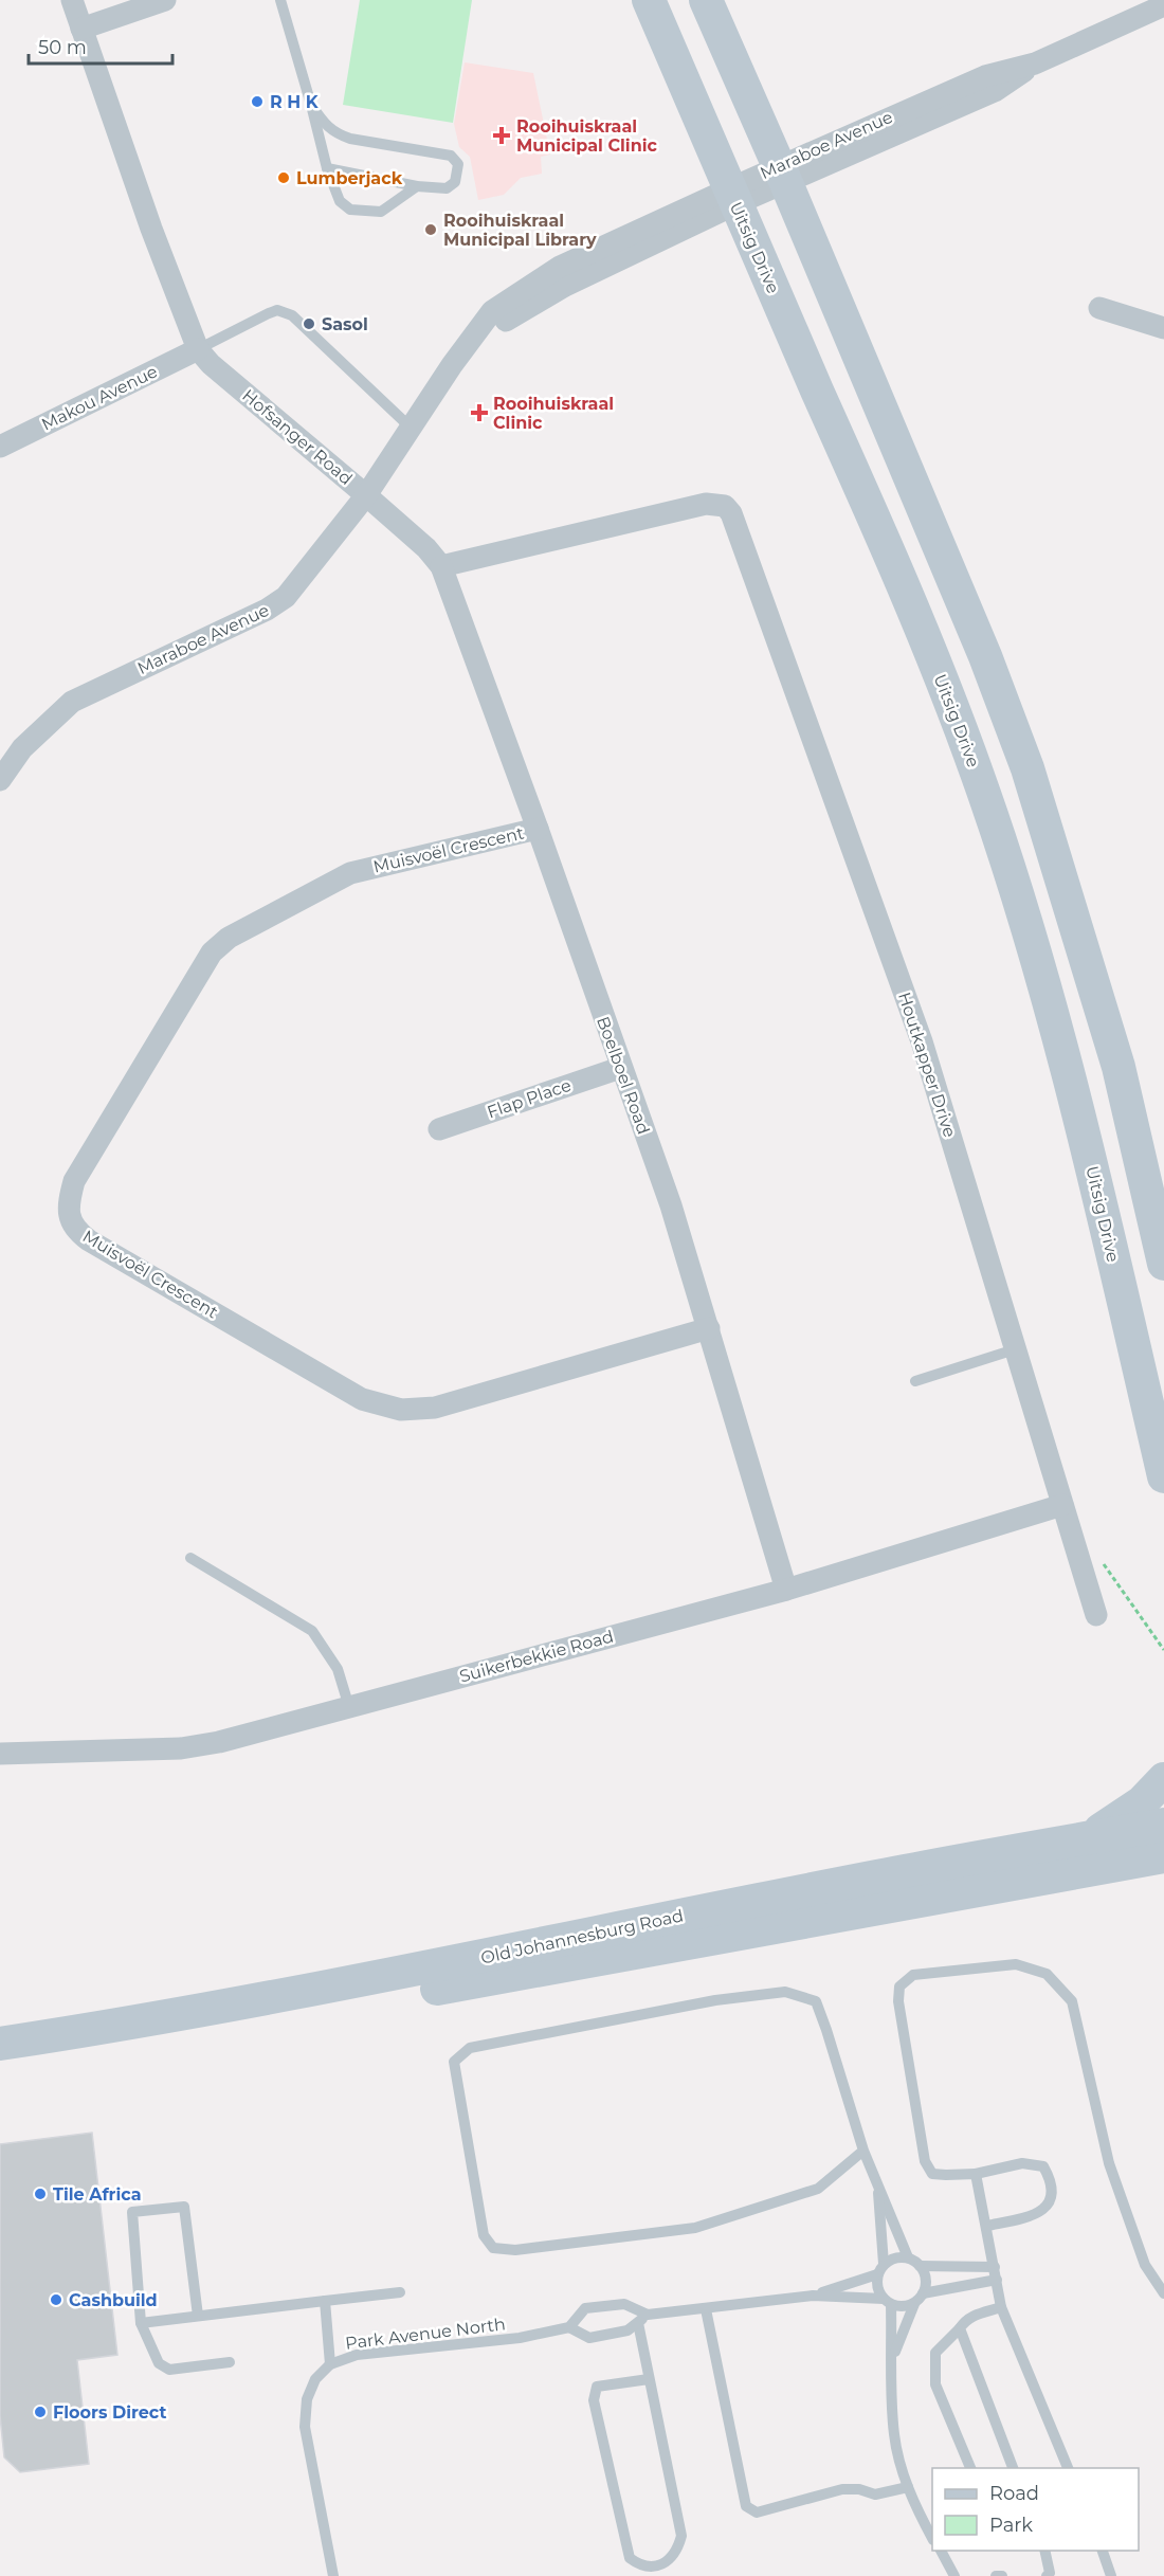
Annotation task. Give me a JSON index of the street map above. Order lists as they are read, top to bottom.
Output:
{
  "streets": {
    "main road": ["Uitsig Drive", "Old Johannesburg Road"],
    "street": [
      "Maraboe Avenue",
      "Makou Avenue",
      "Hofsanger Road",
      "Muisvoël Crescent",
      "Houtkapper Drive",
      "Boelboel Road",
      "Flap Place",
      "Suikerbekkie Road"
    ],
    "lane": ["Park Avenue North"]
  },
  "crossings": [
    ["Maraboe Avenue", "Uitsig Drive"],
    ["Maraboe Avenue", "Hofsanger Road"],
    ["Makou Avenue", "Hofsanger Road"],
    ["Hofsanger Road", "Houtkapper Drive"],
    ["Hofsanger Road", "Boelboel Road"],
    ["Muisvoël Crescent", "Boelboel Road"],
    ["Houtkapper Drive", "Boelboel Road"],
    ["Houtkapper Drive", "Suikerbekkie Road"],
    ["Boelboel Road", "Flap Place"],
    ["Boelboel Road", "Suikerbekkie Road"]
  ],
  "places": {
    "other": [
      "R H K",
      "Lumberjack",
      "Rooihuiskraal Municipal Library",
      "Sasol",
      "Tile Africa",
      "Cashbuild",
      "Floors Direct"
    ],
    "health": ["Rooihuiskraal Municipal Clinic", "Rooihuiskraal Clinic"]
  },
  "legend": ["Road", "Park"],
  "scale_bar": "50 m"
}
